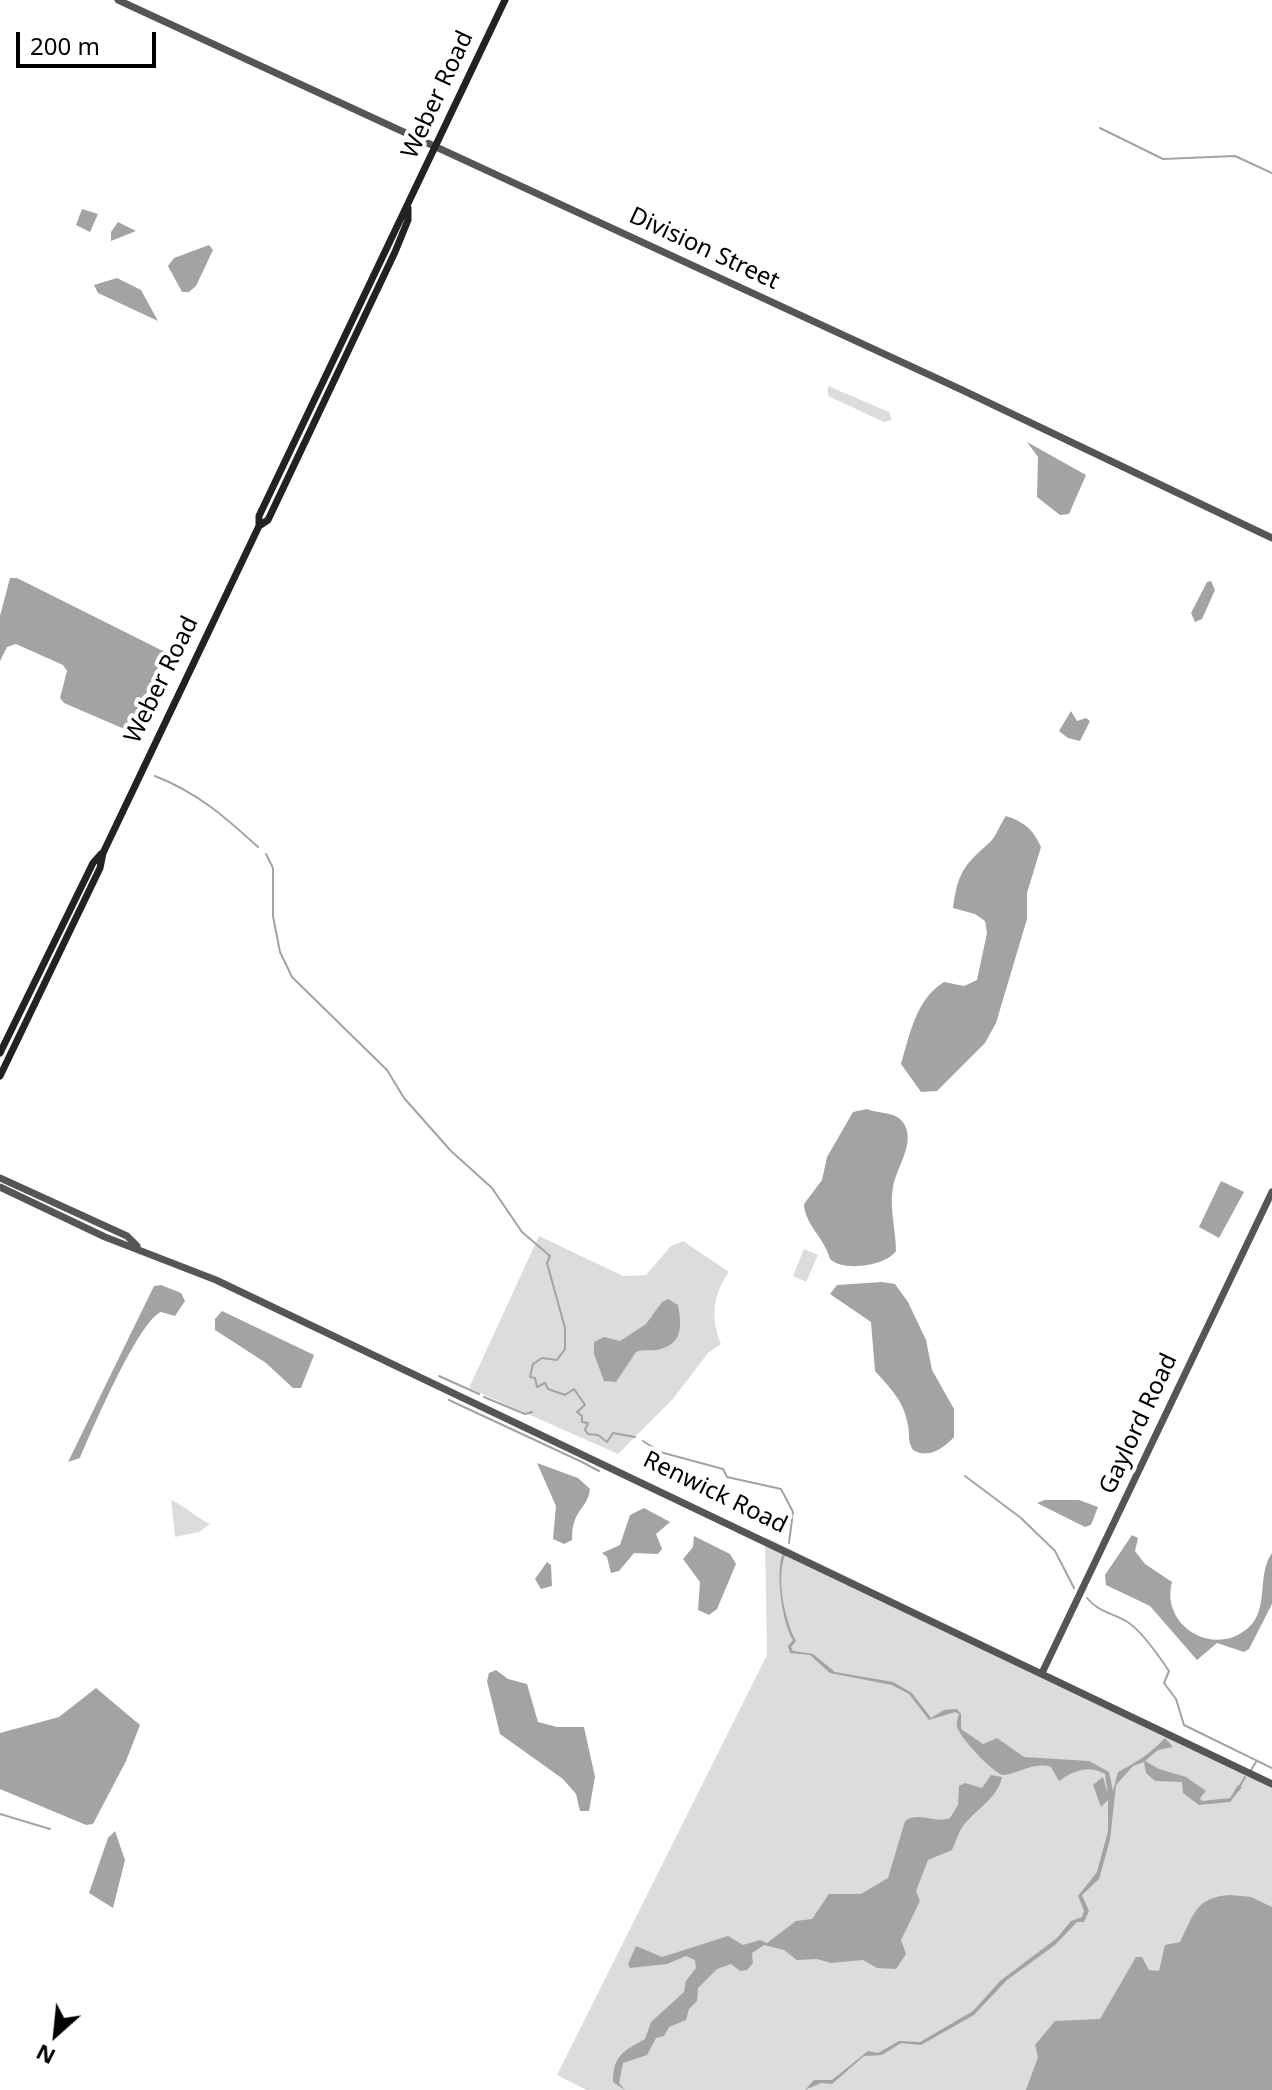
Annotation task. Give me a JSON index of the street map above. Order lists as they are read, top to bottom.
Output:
{
  "streets": {
    "main road": ["Weber Road"],
    "street": ["Division Street", "Gaylord Road", "Renwick Road"]
  },
  "crossings": [
    ["Weber Road", "Division Street"],
    ["Gaylord Road", "Renwick Road"]
  ],
  "scale_bar": "200 m",
  "north": "bottom left"
}
